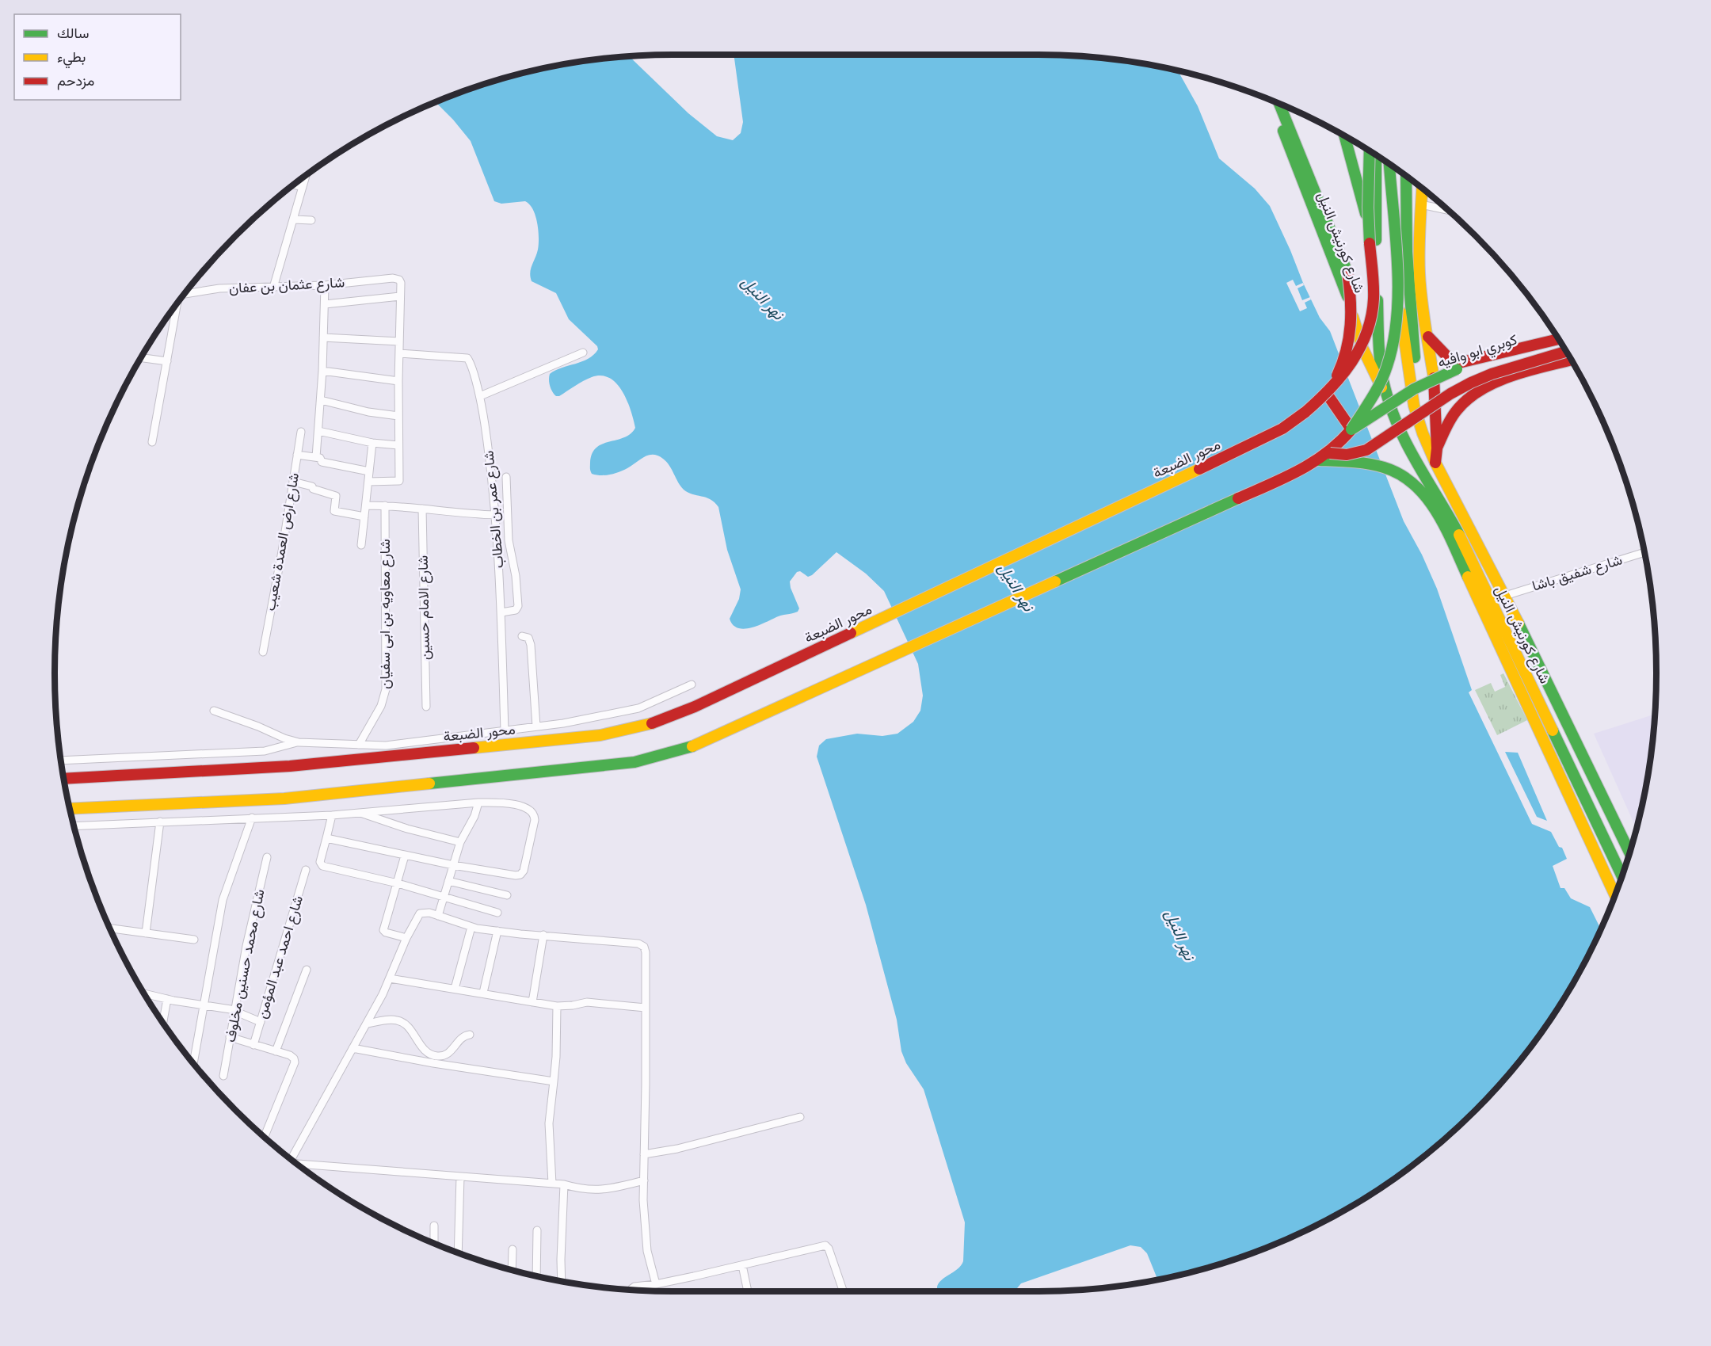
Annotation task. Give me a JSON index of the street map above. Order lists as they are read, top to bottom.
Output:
{
  "streets": {
    "main road": ["شارع كورنيش النيل", "كوبري ابو وافيه", "محور الضبعة"],
    "street": [
      "شارع عثمان بن عفان",
      "شارع عمر بن الخطاب",
      "شارع ارض العمدة شعيب",
      "شارع شفيق باشا",
      "شارع الامام حسين",
      "شارع معاويه بن ابى سفيان",
      "شارع احمد عبد المؤمن",
      "شارع محمد حسنين مخلوف"
    ]
  },
  "crossings": [
    ["شارع كورنيش النيل", "شارع شفيق باشا"]
  ],
  "water": ["نهر النيل"],
  "legend": ["سالك", "بطيء", "مزدحم"]
}
